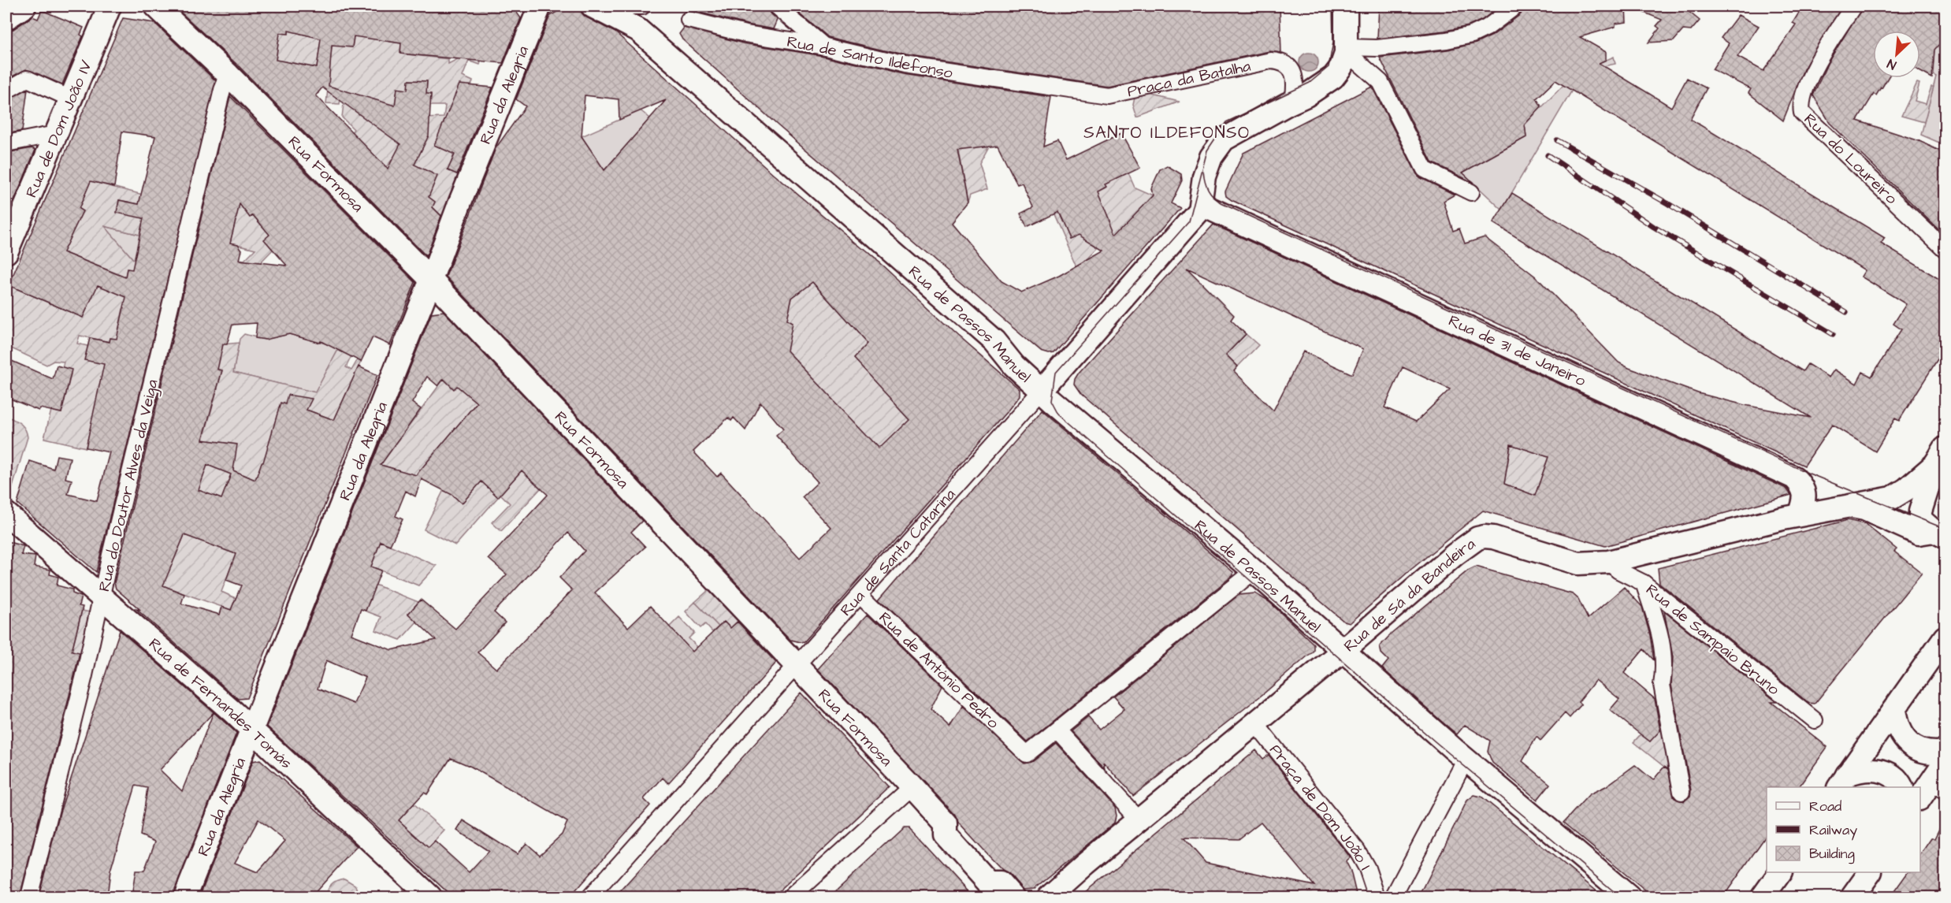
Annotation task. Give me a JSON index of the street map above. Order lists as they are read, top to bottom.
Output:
{
  "streets": {
    "street": [
      "Rua de Santo Ildefonso",
      "Praça da Batalha",
      "Rua da Alegria",
      "Rua de Dom João IV",
      "Rua do Loureiro",
      "Rua Formosa",
      "Rua de Passos Manuel",
      "Rua de 31 de Janeiro",
      "Rua do Doutor Alves da Veiga",
      "Rua de Santa Catarina",
      "Rua de Sá da Bandeira",
      "Rua de Sampaio Bruno",
      "Rua de António Pedro",
      "Rua de Fernandes Tomás",
      "Praça de Dom João I"
    ]
  },
  "crossings": [
    ["Rua de Santo Ildefonso", "Praça da Batalha"],
    ["Rua da Alegria", "Rua Formosa"],
    ["Rua da Alegria", "Rua de Fernandes Tomás"],
    ["Rua Formosa", "Rua do Doutor Alves da Veiga"],
    ["Rua Formosa", "Rua de Santa Catarina"],
    ["Rua de Passos Manuel", "Rua de Santa Catarina"],
    ["Rua de Passos Manuel", "Rua de Sá da Bandeira"],
    ["Rua de 31 de Janeiro", "Rua de Santa Catarina"],
    ["Rua de 31 de Janeiro", "Rua de Sá da Bandeira"],
    ["Rua do Doutor Alves da Veiga", "Rua de Fernandes Tomás"],
    ["Rua de Santa Catarina", "Rua de António Pedro"],
    ["Rua de Sá da Bandeira", "Rua de Sampaio Bruno"],
    ["Rua de Sá da Bandeira", "Praça de Dom João I"]
  ],
  "districts": ["SANTO ILDEFONSO"],
  "legend": ["Road", "Railway", "Building"],
  "north": "bottom left"
}
